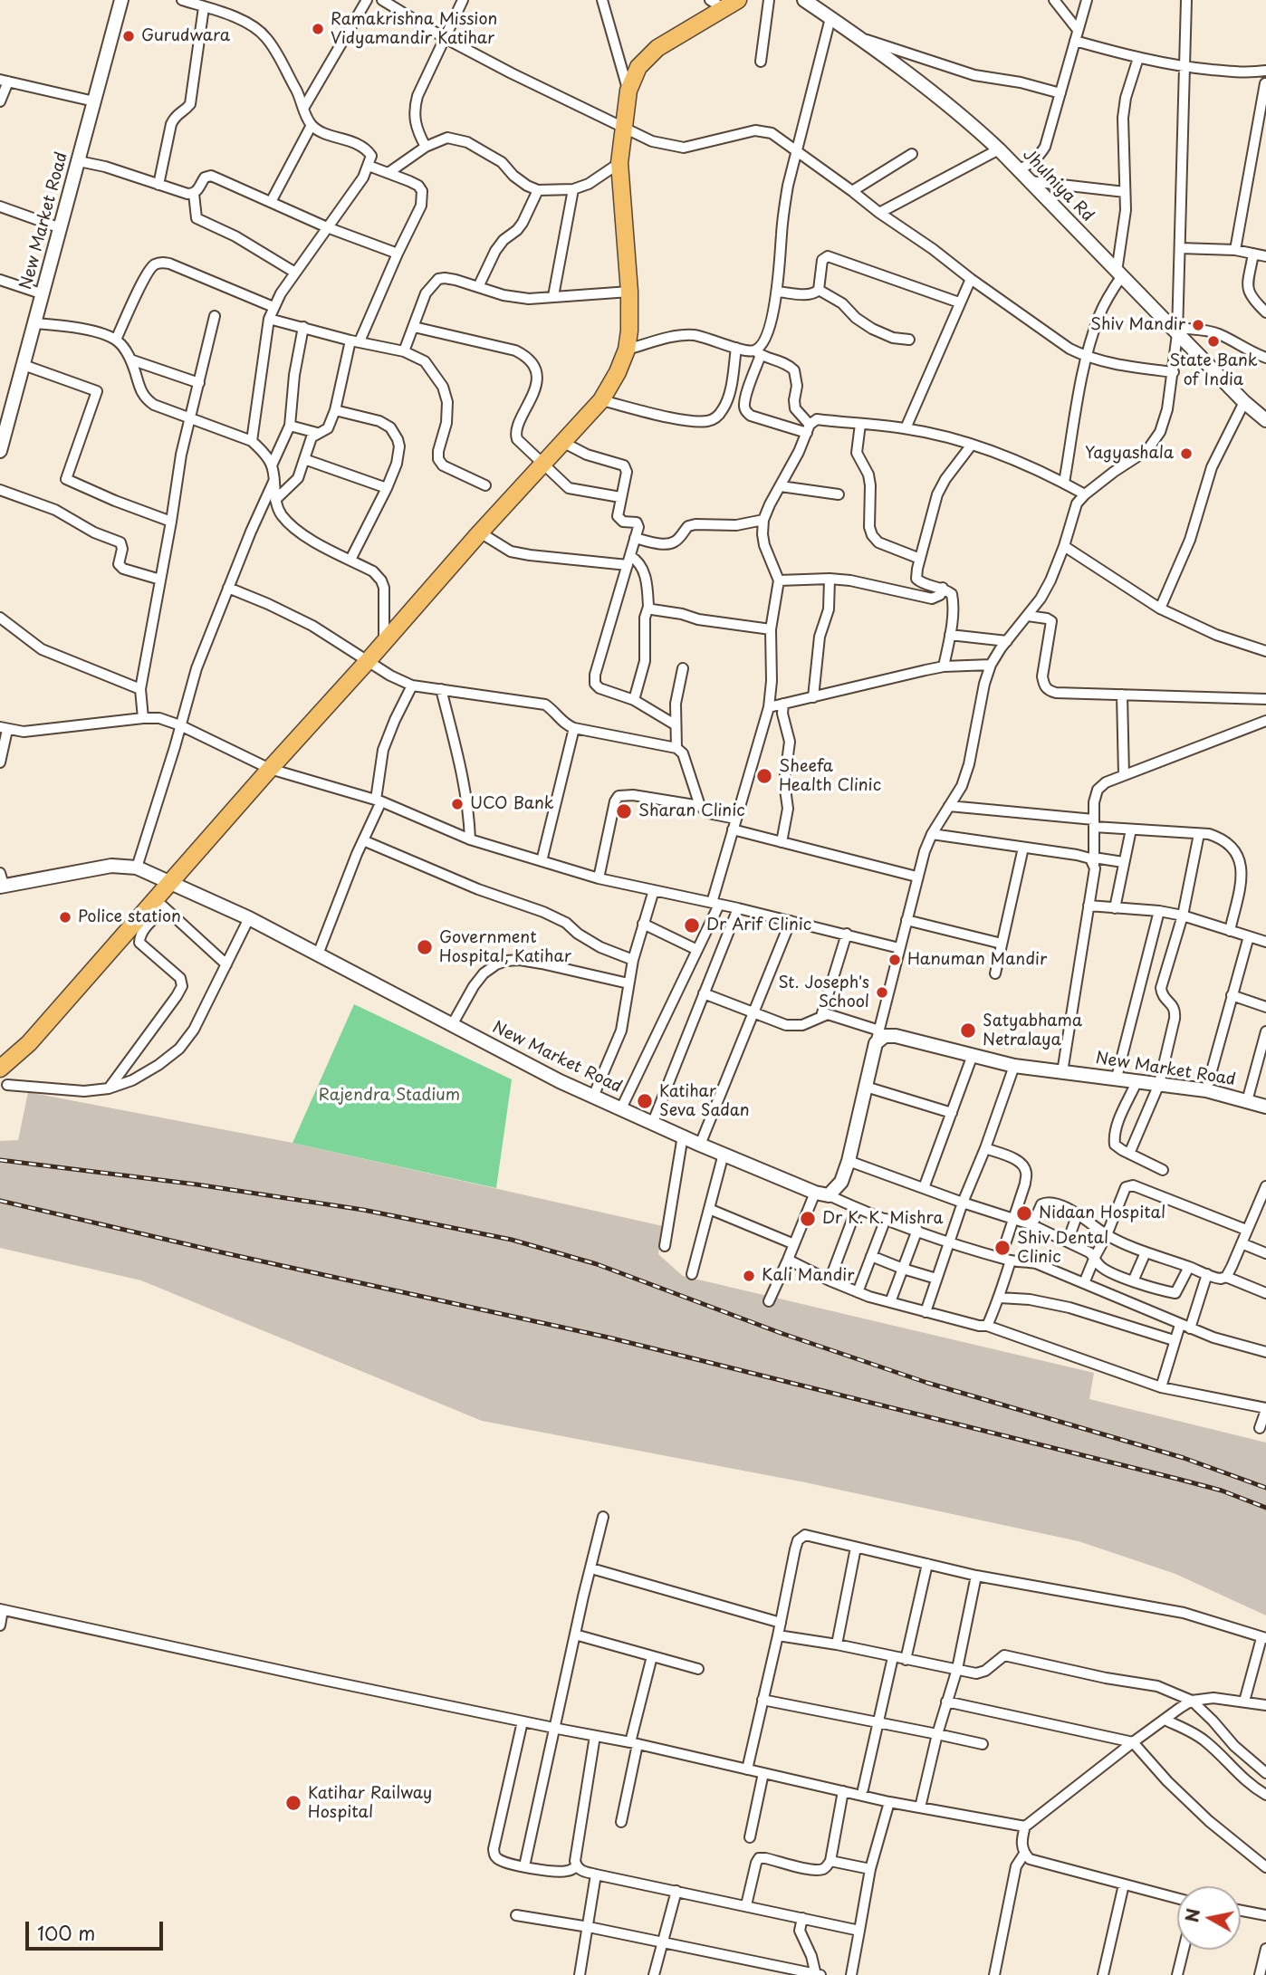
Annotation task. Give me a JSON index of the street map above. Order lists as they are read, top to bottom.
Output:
{
  "streets": {
    "street": ["Jhulniya Rd", "New Market Road"]
  },
  "parks": ["Rajendra Stadium"],
  "places": [
    "Ramakrishna Mission Vidyamandir Katihar",
    "Gurudwara",
    "Shiv Mandir",
    "State Bank of India",
    "Yagyashala",
    "Sheefa Health Clinic",
    "UCO Bank",
    "Sharan Clinic",
    "Police station",
    "Dr Arif Clinic",
    "Government Hospital, Katihar",
    "Hanuman Mandir",
    "St. Joseph's School",
    "Satyabhama Netralaya",
    "Katihar Seva Sadan",
    "Nidaan Hospital",
    "Dr K. K. Mishra",
    "Shiv Dental Clinic",
    "Kali Mandir",
    "Katihar Railway Hospital"
  ],
  "scale_bar": "100 m",
  "north": "left"
}
